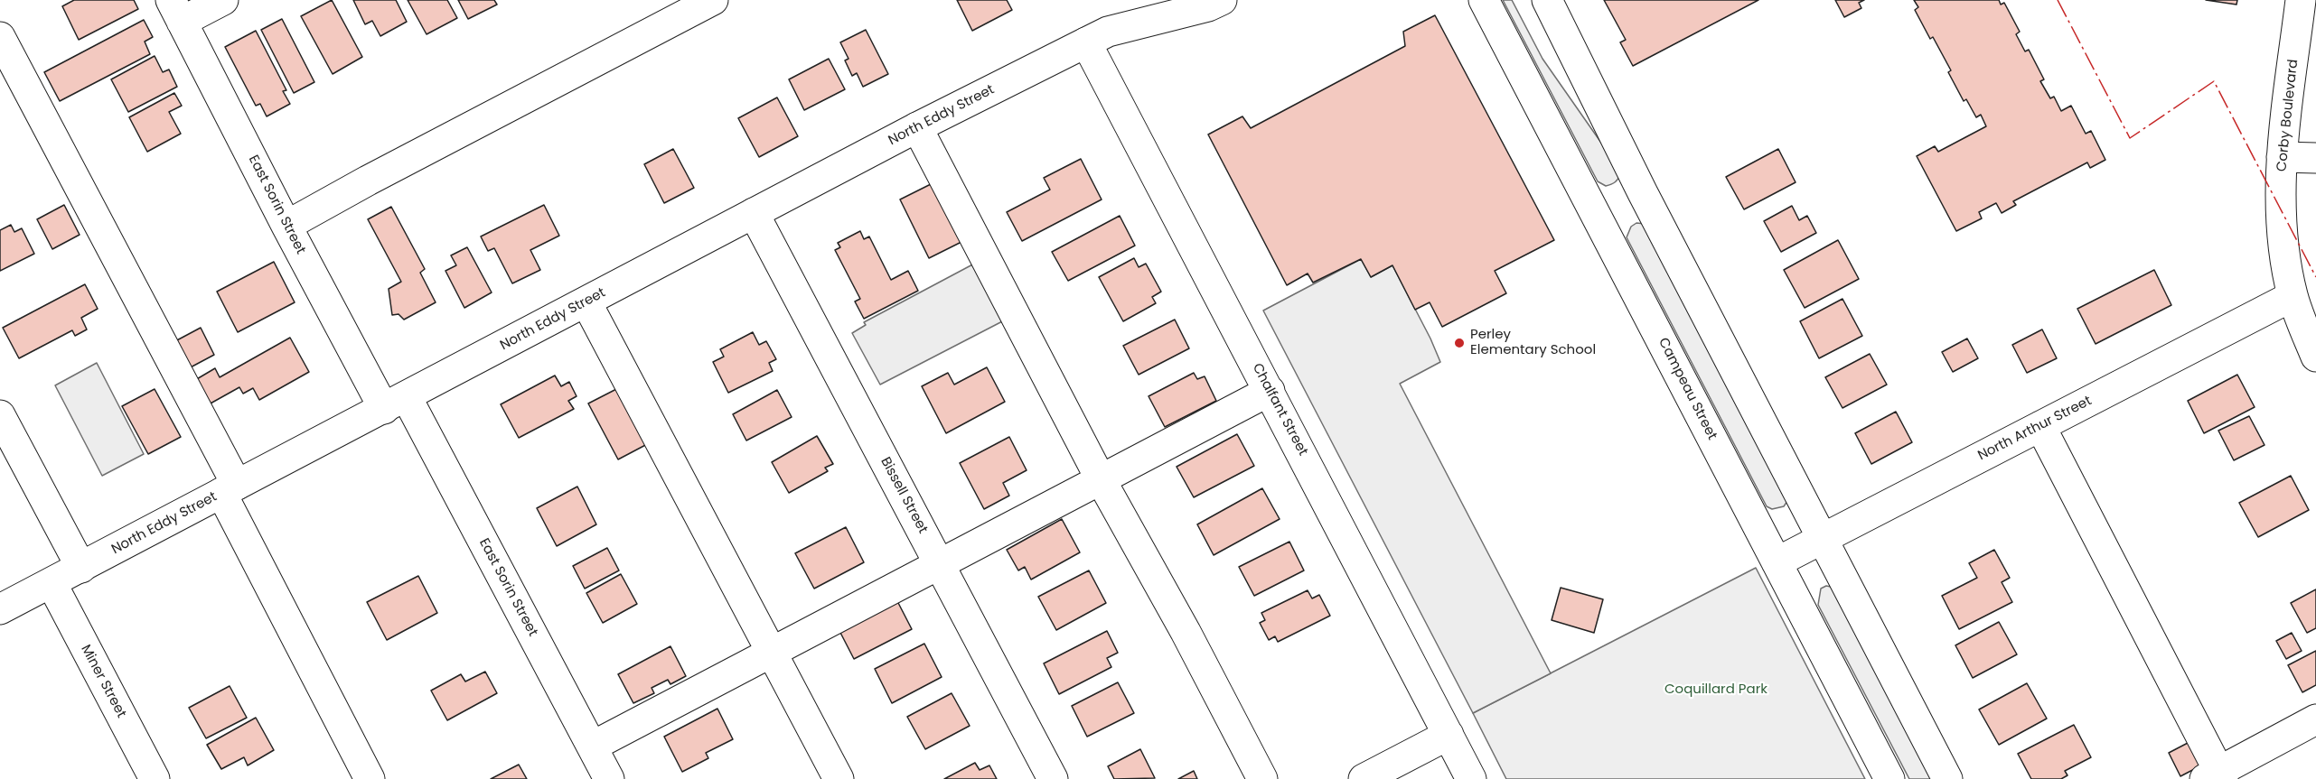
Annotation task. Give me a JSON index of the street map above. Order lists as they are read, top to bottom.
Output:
{
  "streets": {
    "street": [
      "North Eddy Street",
      "Corby Boulevard",
      "East Sorin Street",
      "Campeau Street",
      "Chalfant Street",
      "North Arthur Street",
      "Bissell Street",
      "Miner Street"
    ]
  },
  "crossings": [
    ["North Eddy Street", "East Sorin Street"],
    ["North Eddy Street", "Chalfant Street"],
    ["North Eddy Street", "Bissell Street"],
    ["North Eddy Street", "Miner Street"],
    ["Corby Boulevard", "North Arthur Street"],
    ["Campeau Street", "North Arthur Street"]
  ],
  "parks": ["Coquillard Park"],
  "places": ["Perley Elementary School"]
}
